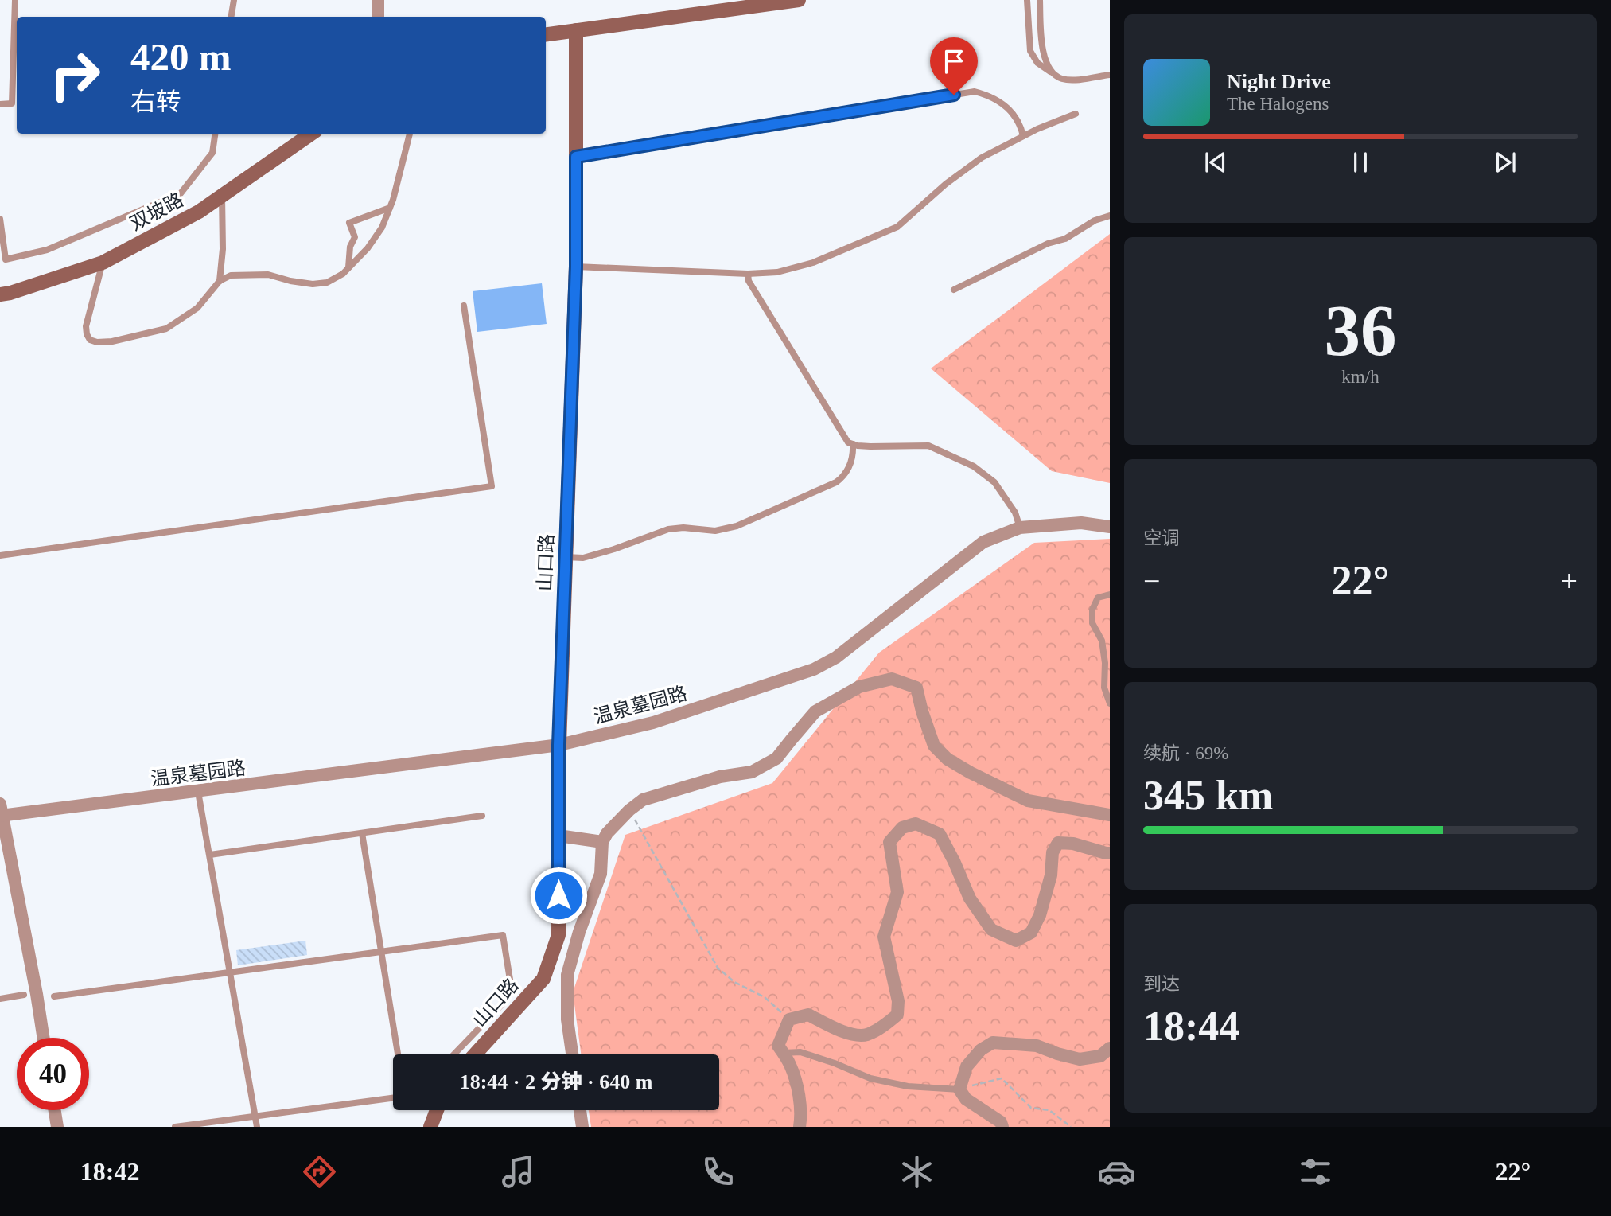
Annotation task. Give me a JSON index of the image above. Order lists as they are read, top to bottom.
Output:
{
  "streets": {
    "street": ["双坡路", "山口路", "温泉墓园路"]
  },
  "crossings": [
    ["山口路", "温泉墓园路"]
  ],
  "page": {
    "turn": ["420 m", "右转"],
    "song": ["Night Drive", "The Halogens"],
    "tile": [
      ["36", "km/h"],
      "空调",
      ["续航 · 69%", "345 km"],
      ["到达", "18:44"]
    ],
    "heat": ["−", "22°", "+"],
    "limit": "40",
    "trip": "18:44 · 2 分钟 · 640 m",
    "tabs": ["18:42", "22°"]
  }
}
